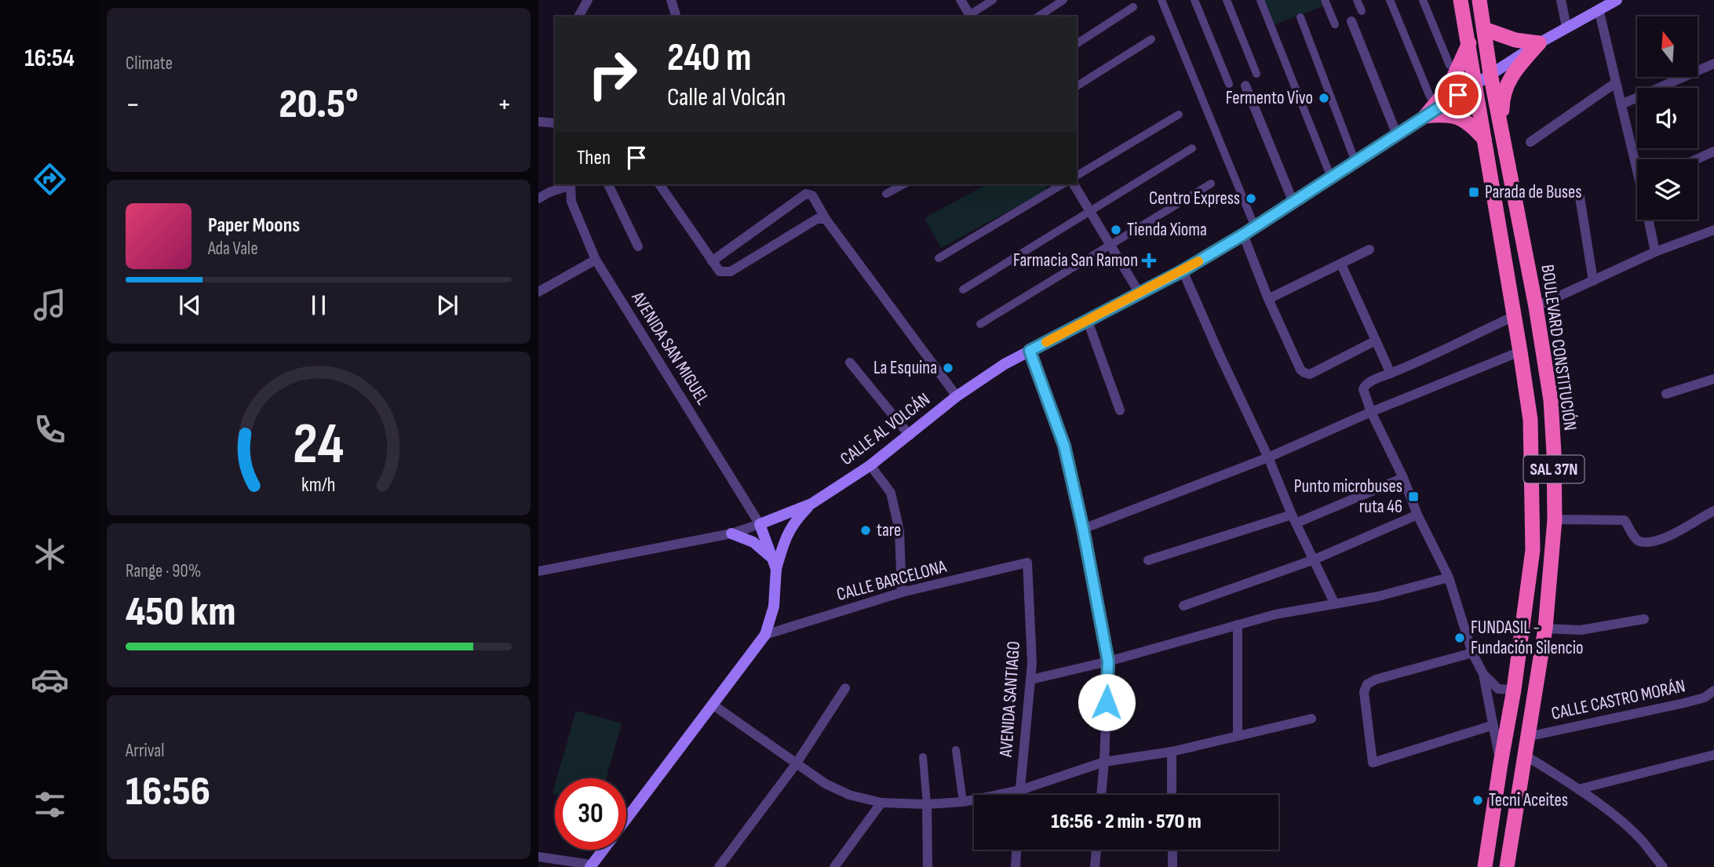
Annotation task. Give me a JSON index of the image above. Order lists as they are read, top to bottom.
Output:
{
  "streets": {
    "highway": ["BOULEVARD CONSTITUCIÓN", "SAL 37N"],
    "main road": ["CALLE AL VOLCÁN"],
    "street": [
      "AVENIDA SAN MIGUEL",
      "CALLE BARCELONA",
      "AVENIDA SANTIAGO",
      "CALLE CASTRO MORÁN"
    ]
  },
  "crossings": [
    ["BOULEVARD CONSTITUCIÓN", "CALLE AL VOLCÁN"],
    ["BOULEVARD CONSTITUCIÓN", "CALLE CASTRO MORÁN"],
    ["AVENIDA SAN MIGUEL", "CALLE AL VOLCÁN"],
    ["CALLE AL VOLCÁN", "SAL 37N"],
    ["CALLE BARCELONA", "AVENIDA SANTIAGO"]
  ],
  "places": {
    "other": [
      "Fermento Vivo",
      "Centro Express",
      "Tienda Xioma",
      "La Esquina",
      "tare",
      "FUNDASIL - Fundación Silencio",
      "Tecni Aceites"
    ],
    "transit": ["Parada de Buses", "Punto microbuses ruta 46"],
    "health": ["Farmacia San Ramon"]
  },
  "north": "top",
  "page": {
    "tabs": "16:54",
    "tile": [
      "Climate",
      ["Range · 90%", "450 km"],
      ["Arrival", "16:56"]
    ],
    "turn": ["240 m", "Calle al Volcán"],
    "heat": ["−", "20.5°", "+"],
    "then": "Then",
    "song": ["Paper Moons", "Ada Vale"],
    "limit": "30",
    "trip": "16:56 · 2 min · 570 m",
    "gauge": ["24", "km/h"]
  }
}
